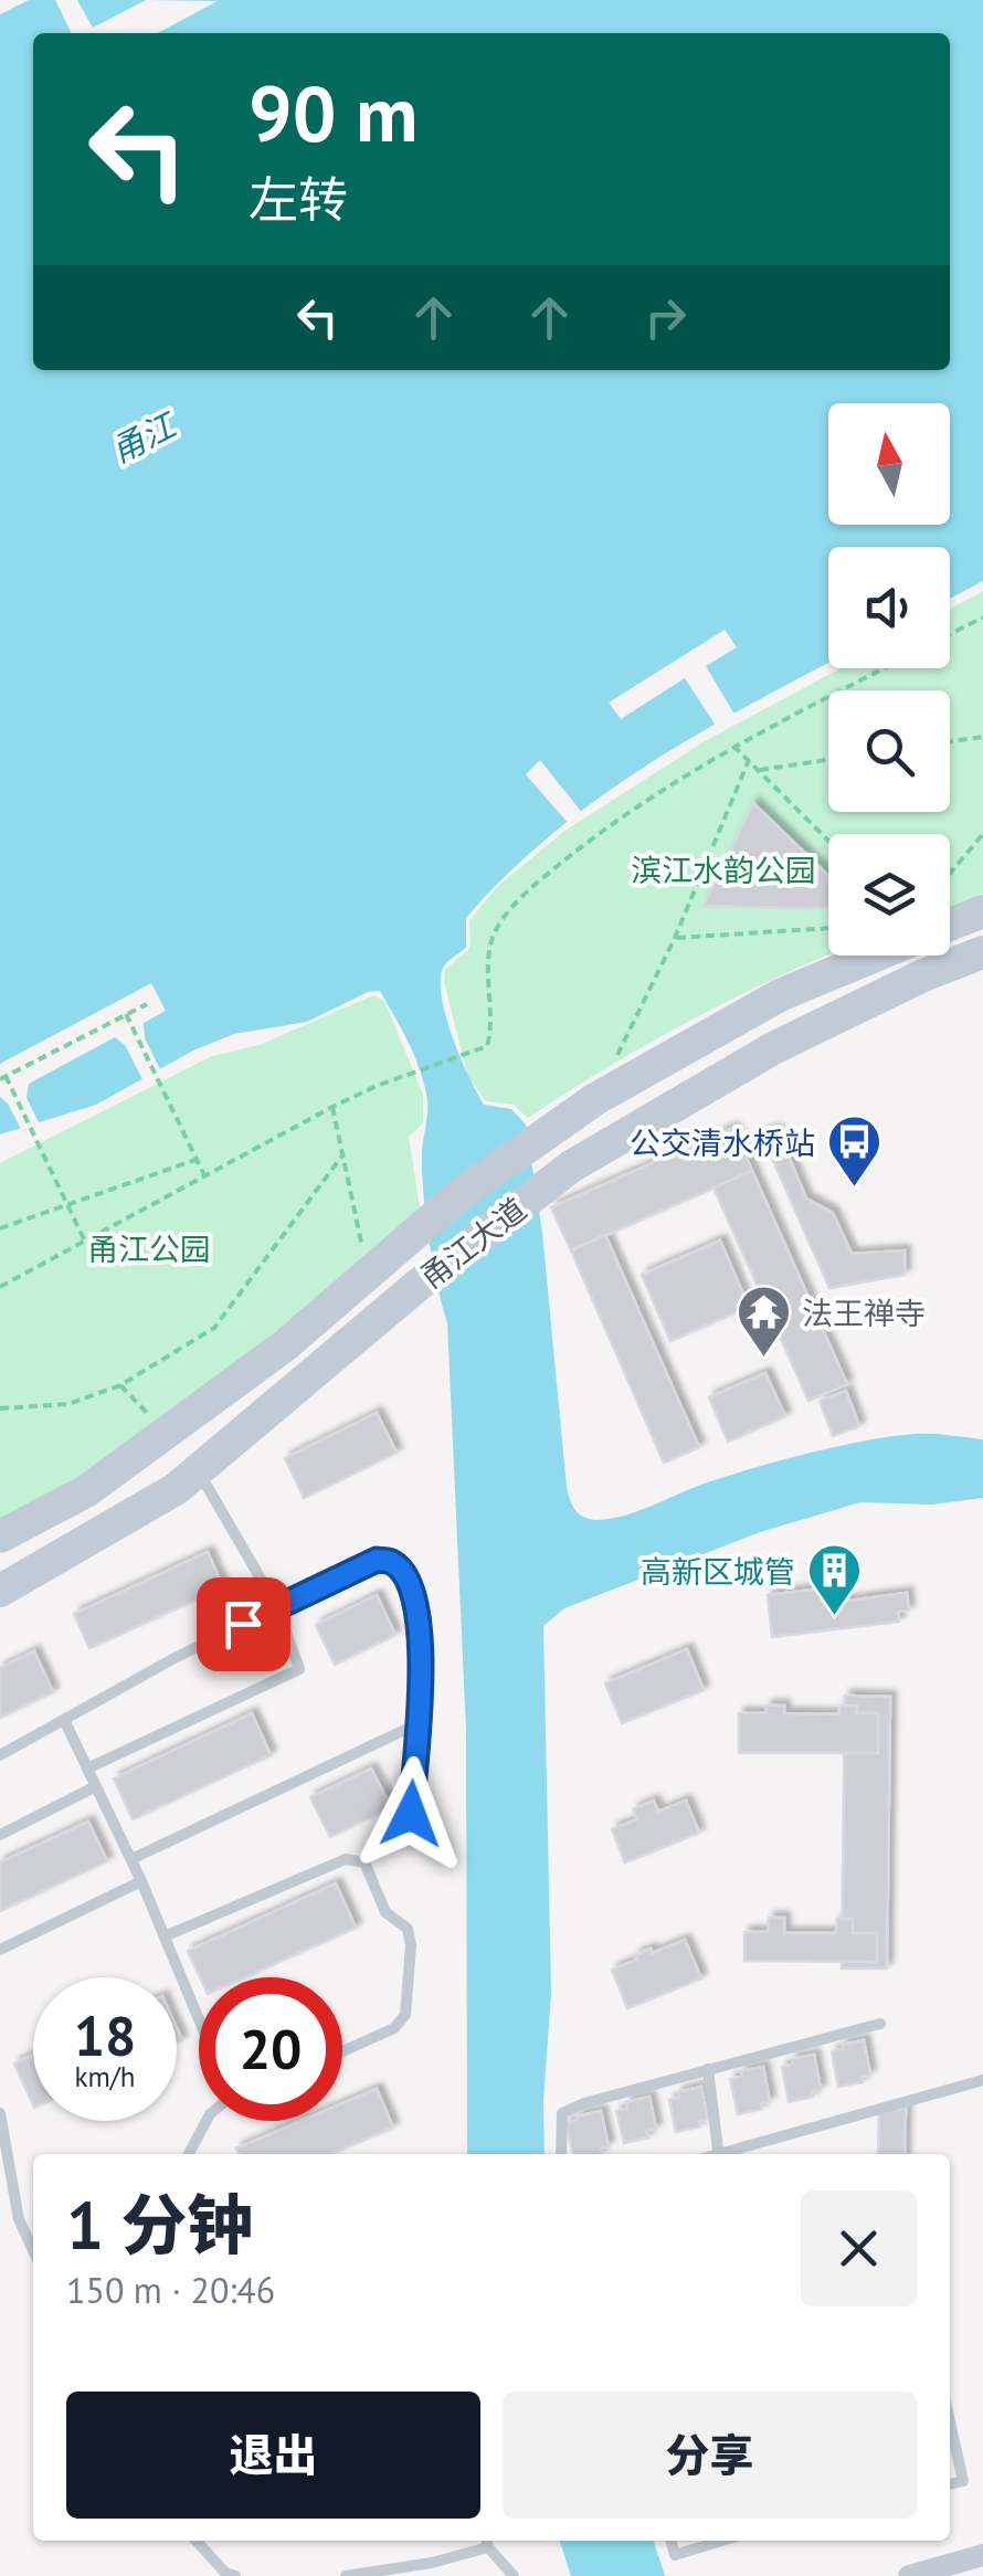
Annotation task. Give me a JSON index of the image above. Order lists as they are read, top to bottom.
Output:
{
  "streets": {
    "main road": ["甬江大道"]
  },
  "water": ["甬江"],
  "parks": ["滨江水韵公园", "甬江公园"],
  "places": {
    "bus stop": ["公交清水桥站"],
    "temple": ["法王禅寺"],
    "building": ["高新区城管"]
  },
  "north": "top",
  "page": {
    "turn": ["90 m", "左转"],
    "speed": "18 km/h",
    "limit": "20",
    "heading": ["1 分钟", "150 m · 20:46"],
    "buttons": ["退出", "分享"]
  }
}
